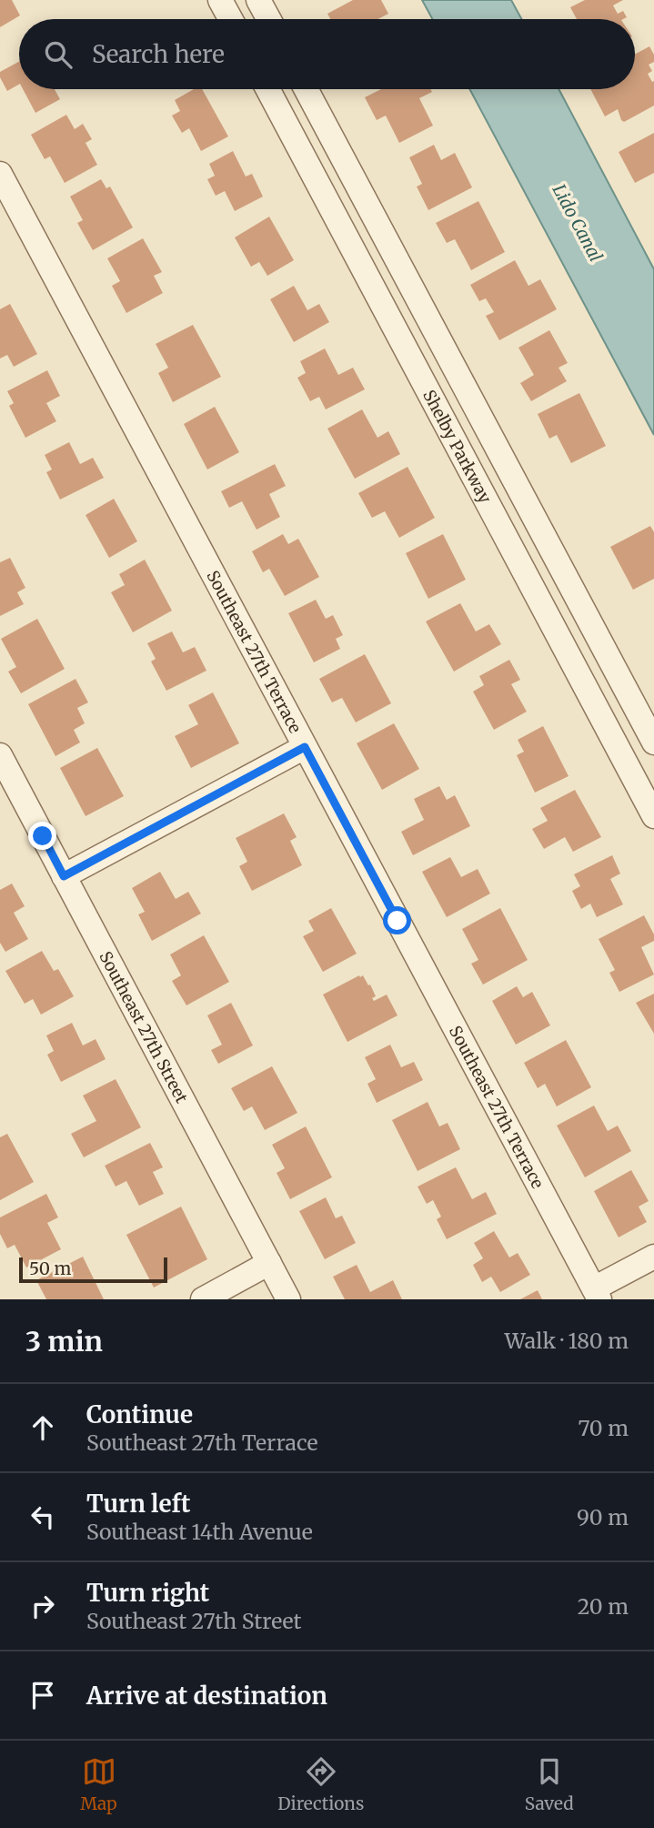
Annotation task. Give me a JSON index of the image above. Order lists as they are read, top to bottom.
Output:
{
  "streets": {
    "street": ["Shelby Parkway", "Southeast 27th Terrace", "Southeast 27th Street"]
  },
  "water": ["Lido Canal"],
  "scale_bar": "50 m",
  "page": {
    "search": "Search here",
    "scale": "50 m",
    "heading": ["3 min", "Walk · 180 m"],
    "list": [
      ["Continue", "Southeast 27th Terrace", "70 m"],
      ["Turn left", "Southeast 14th Avenue", "90 m"],
      ["Turn right", "Southeast 27th Street", "20 m"],
      "Arrive at destination"
    ],
    "nav": ["Map", "Directions", "Saved"]
  }
}
